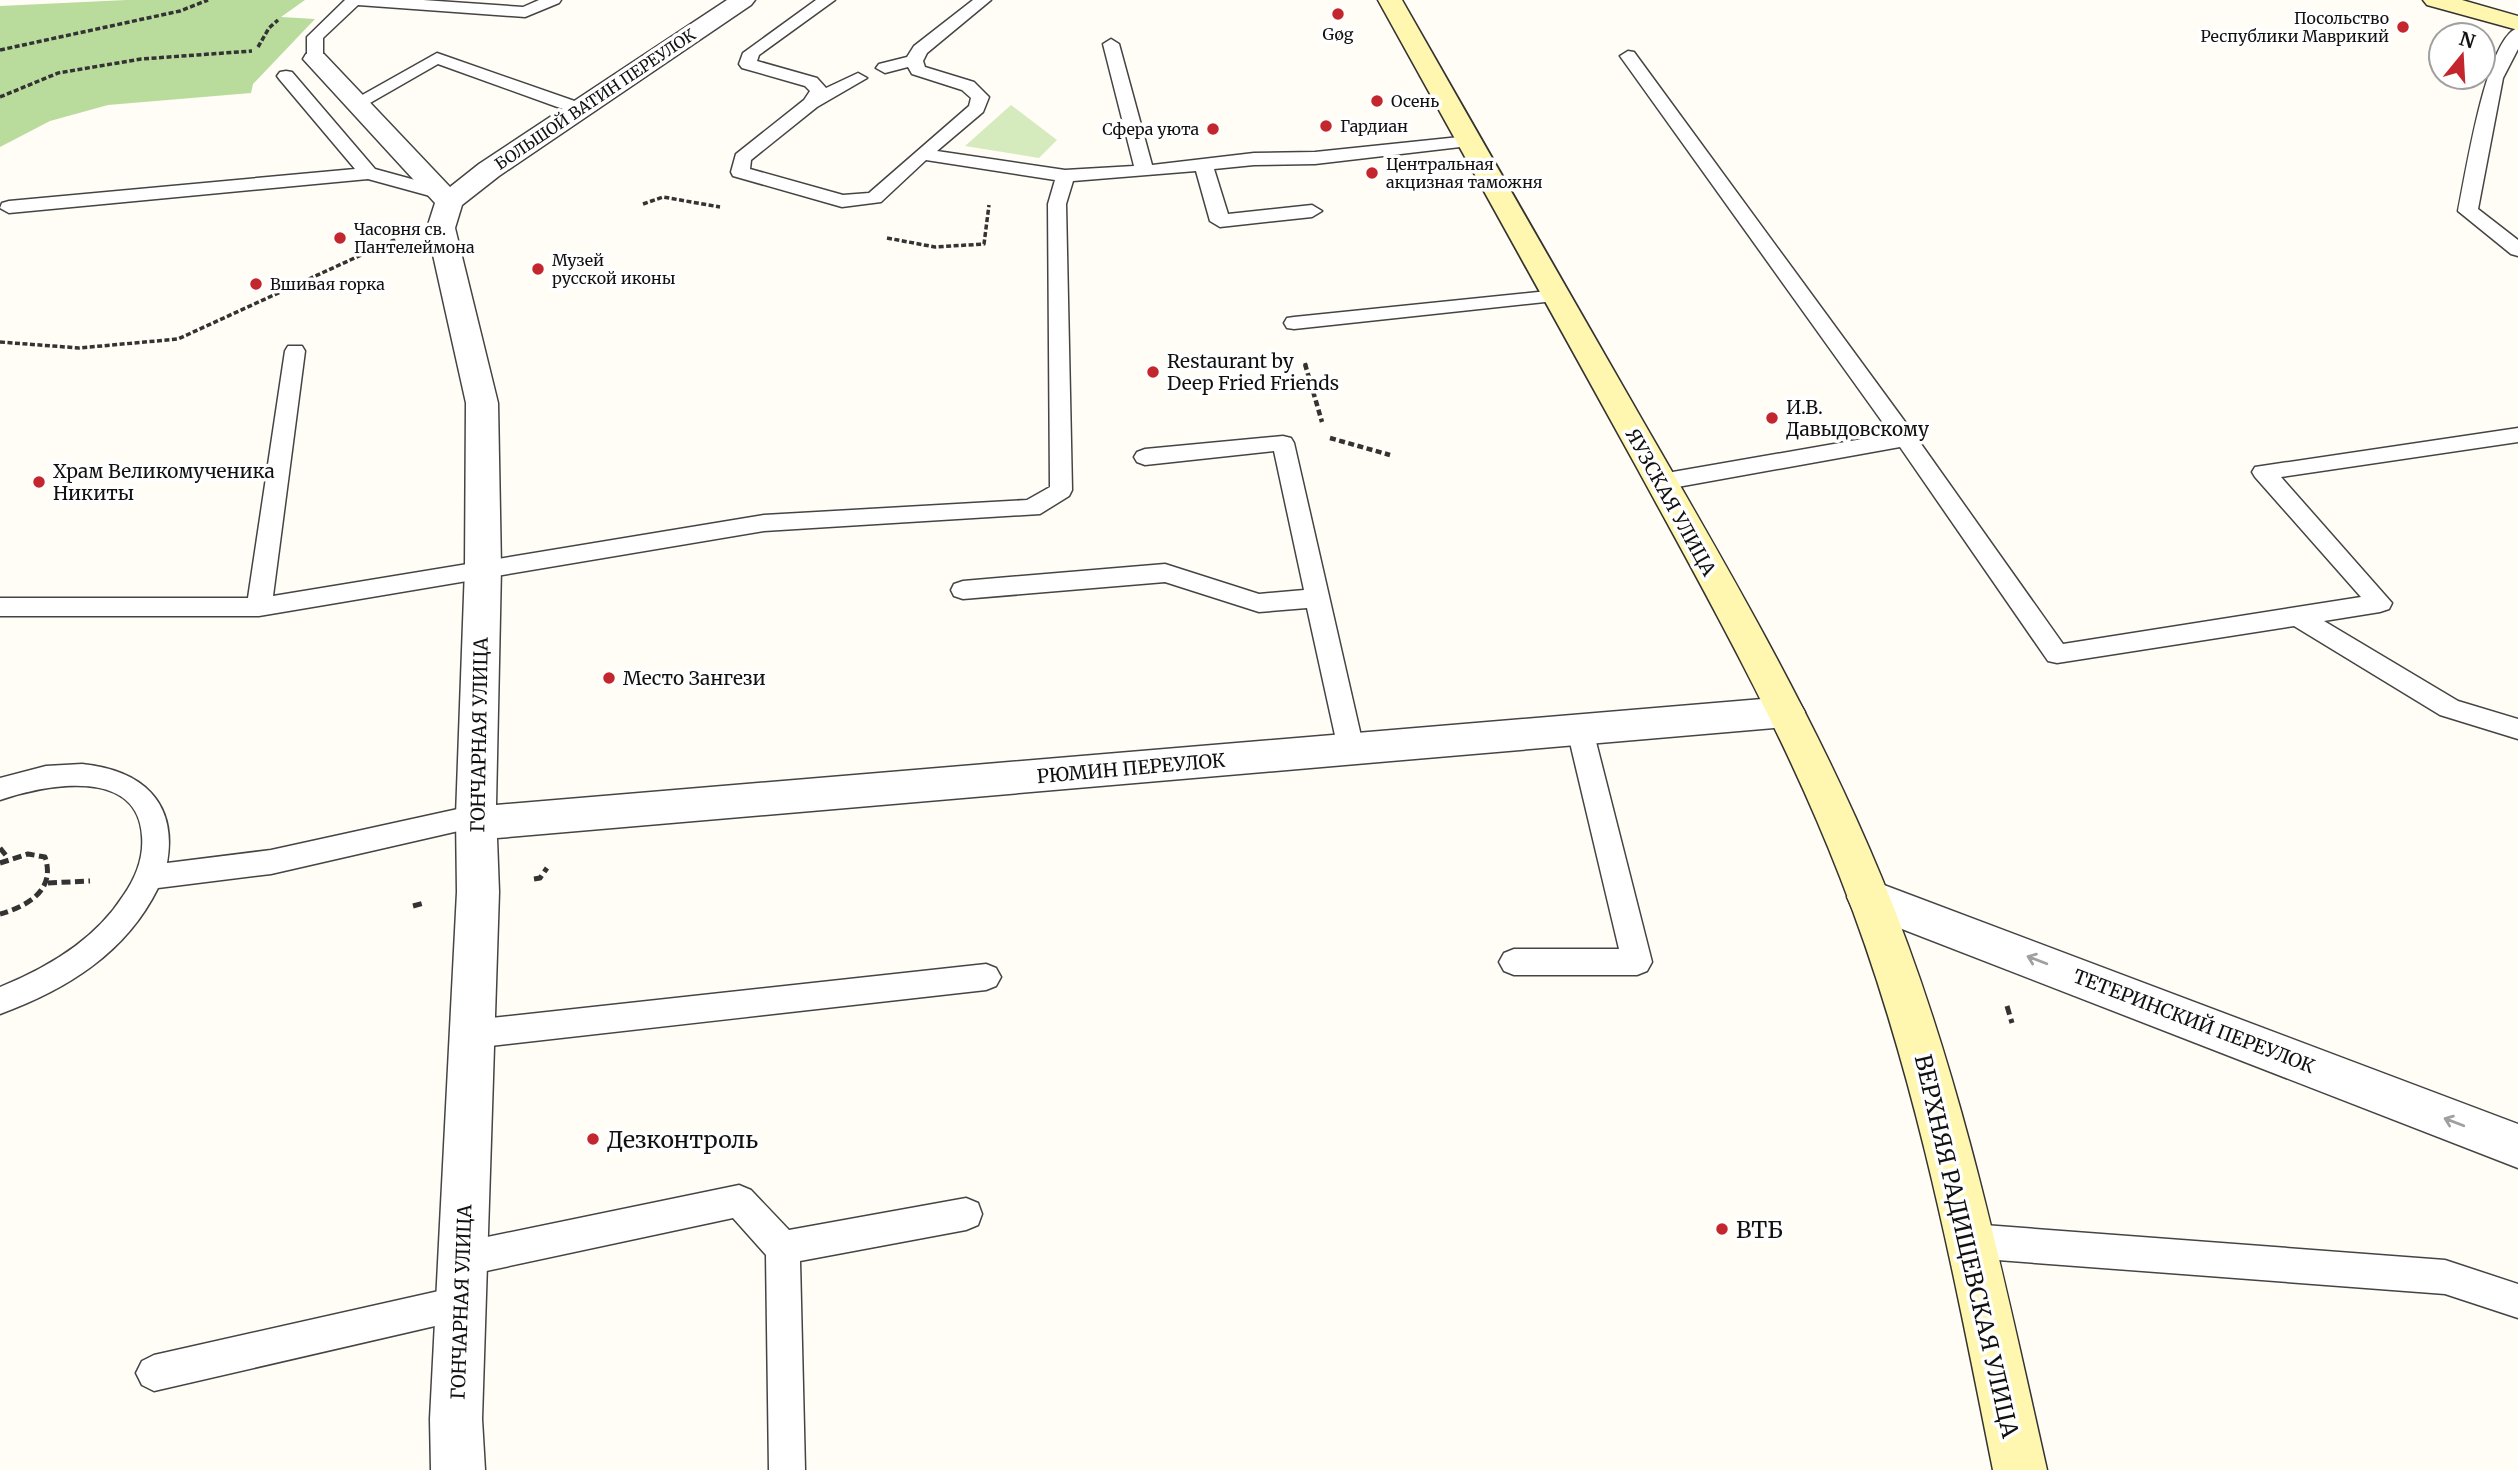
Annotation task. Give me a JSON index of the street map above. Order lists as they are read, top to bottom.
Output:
{
  "streets": {
    "main road": ["ЯУЗСКАЯ УЛИЦА", "ВЕРХНЯЯ РАДИЩЕВСКАЯ УЛИЦА"],
    "street": [
      "БОЛЬШОЙ ВАТИН ПЕРЕУЛОК",
      "ГОНЧАРНАЯ УЛИЦА",
      "РЮМИН ПЕРЕУЛОК",
      "ТЕТЕРИНСКИЙ ПЕРЕУЛОК"
    ]
  },
  "crossings": [
    ["БОЛЬШОЙ ВАТИН ПЕРЕУЛОК", "ГОНЧАРНАЯ УЛИЦА"],
    ["ЯУЗСКАЯ УЛИЦА", "РЮМИН ПЕРЕУЛОК"],
    ["ЯУЗСКАЯ УЛИЦА", "ТЕТЕРИНСКИЙ ПЕРЕУЛОК"],
    ["ЯУЗСКАЯ УЛИЦА", "ВЕРХНЯЯ РАДИЩЕВСКАЯ УЛИЦА"],
    ["ГОНЧАРНАЯ УЛИЦА", "РЮМИН ПЕРЕУЛОК"]
  ],
  "one_way": ["ТЕТЕРИНСКИЙ ПЕРЕУЛОК"],
  "places": [
    "Gøg",
    "Посольство Республики Маврикий",
    "Осень",
    "Гардиан",
    "Сфера уюта",
    "Центральная акцизная таможня",
    "Часовня св. Пантелеймона",
    "Музей русской иконы",
    "Вшивая горка",
    "Restaurant by Deep Fried Friends",
    "И.В. Давыдовскому",
    "Храм Великомученика Никиты",
    "Место Зангези",
    "Дезконтроль",
    "ВТБ"
  ],
  "north": "top"
}
